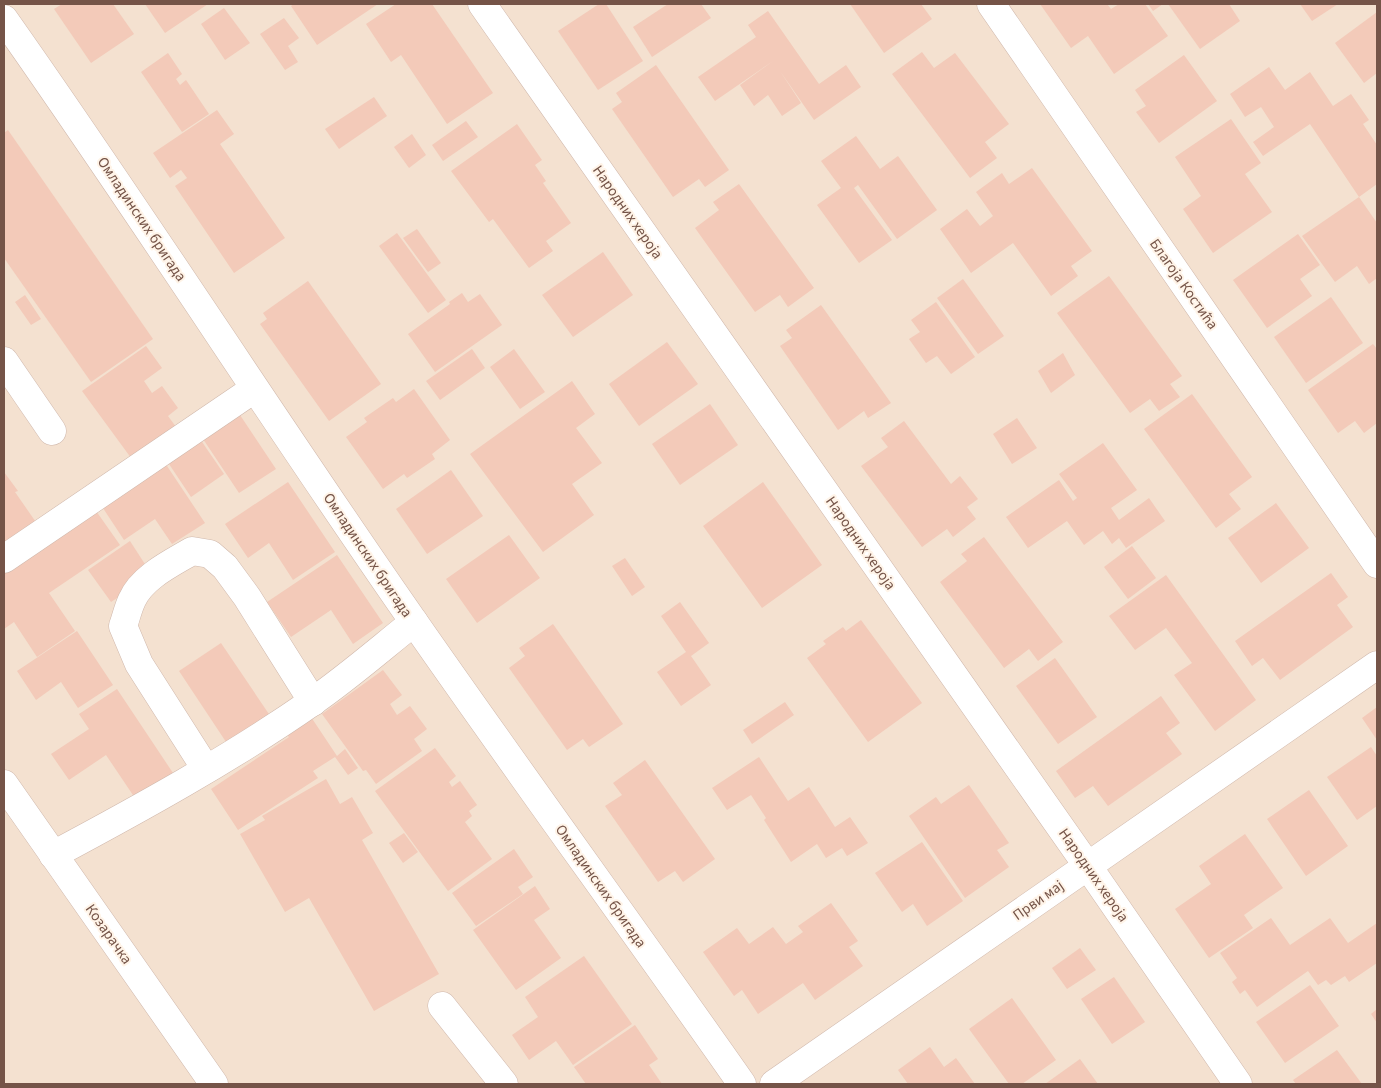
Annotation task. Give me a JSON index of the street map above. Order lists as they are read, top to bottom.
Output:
{
  "streets": {
    "street": [
      "Народних хероја",
      "Омладинских бригада",
      "Благоја Костића",
      "Први мај",
      "Козарачка"
    ]
  },
  "crossings": [
    ["Народних хероја", "Први мај"]
  ]
}
